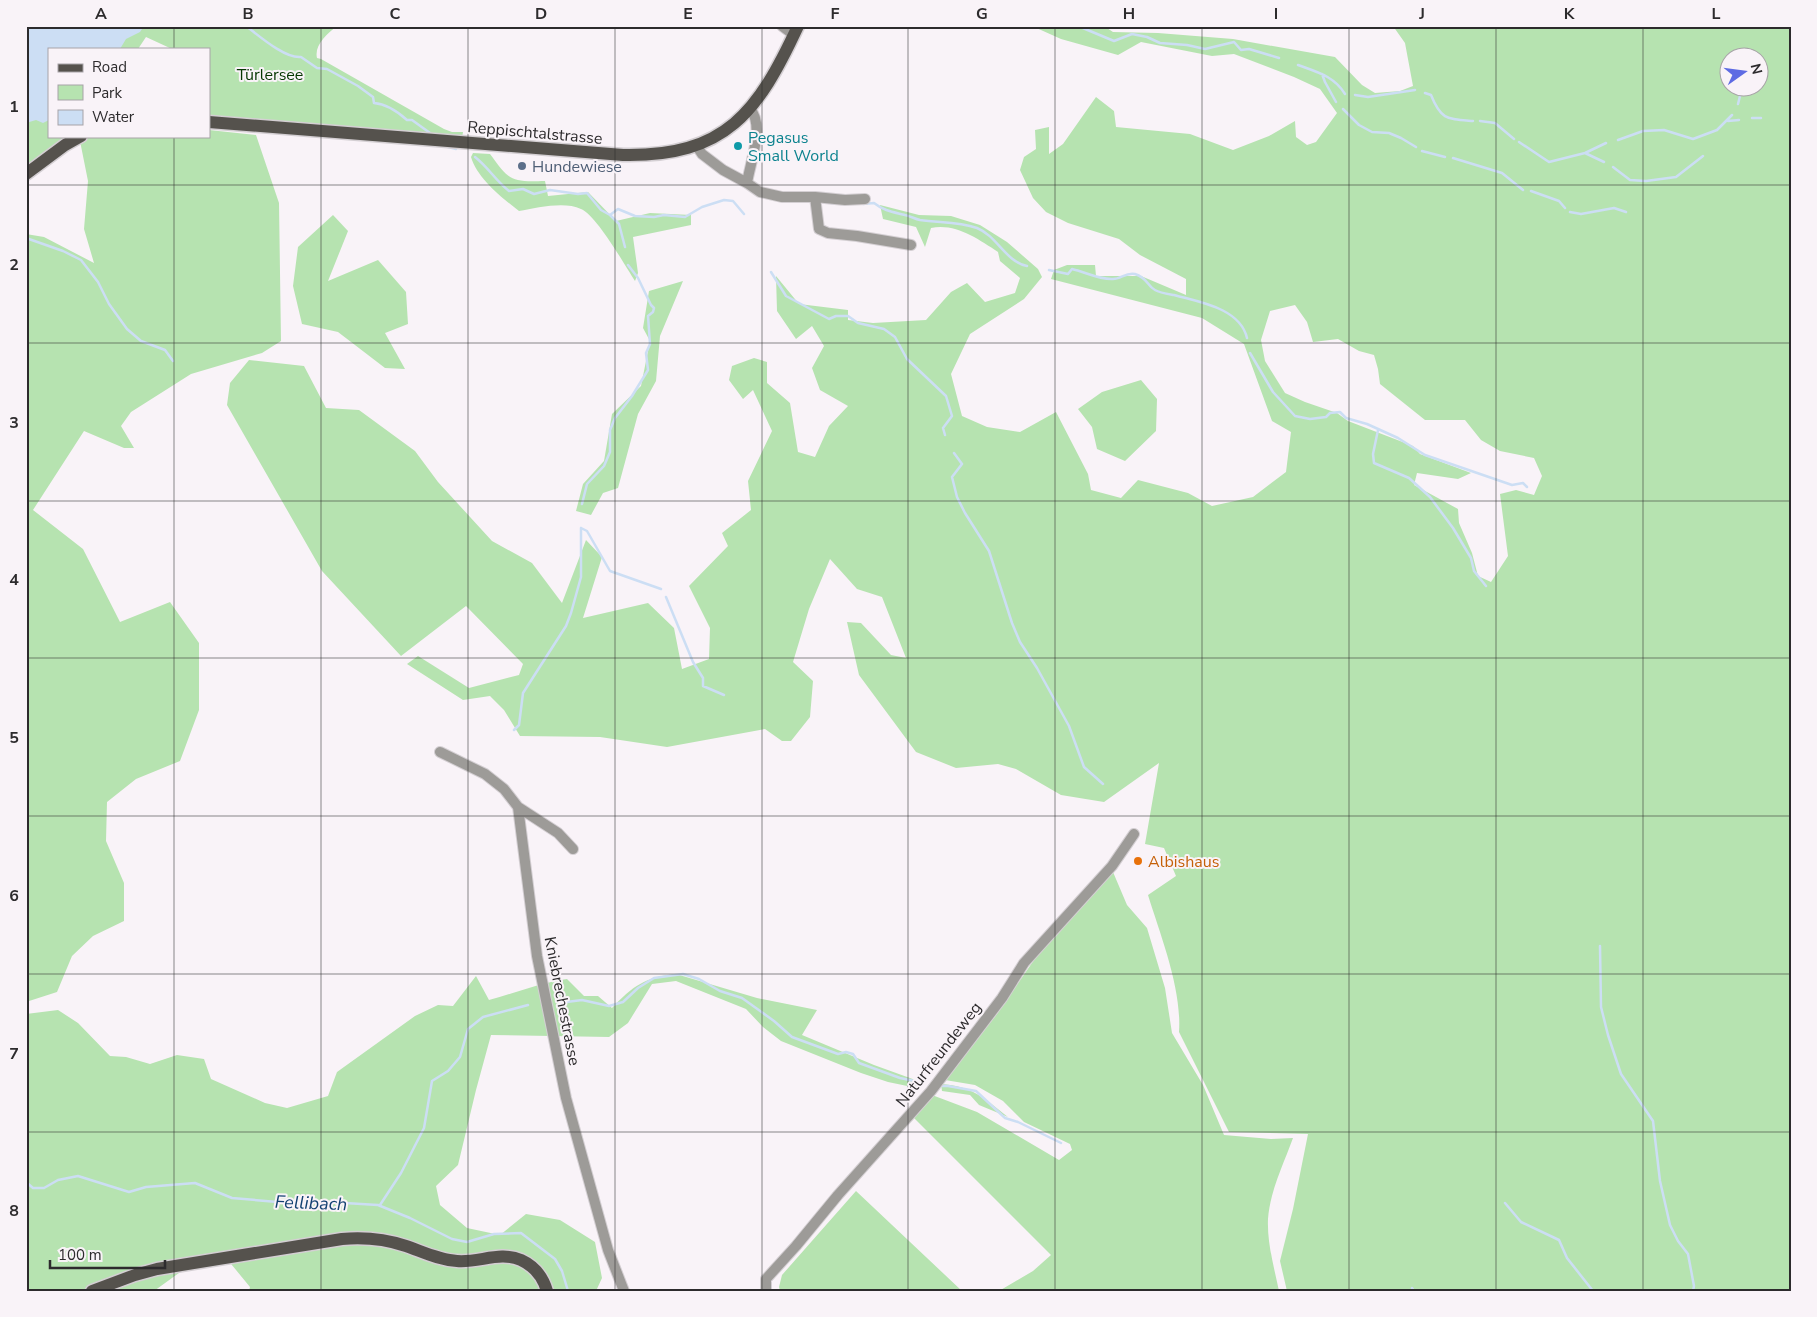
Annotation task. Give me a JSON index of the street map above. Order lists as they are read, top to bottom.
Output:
{
  "streets": {
    "main road": ["Reppischtalstrasse"],
    "street": ["Kniebrechestrasse", "Naturfreundeweg"]
  },
  "water": ["Fellibach"],
  "parks": ["Türlersee"],
  "places": ["Pegasus Small World", "Hundewiese", "Albishaus"],
  "legend": ["Road", "Park", "Water"],
  "scale_bar": "100 m",
  "north": "right",
  "grid": {
    "columns": [
      "A",
      "B",
      "C",
      "D",
      "E",
      "F",
      "G",
      "H",
      "I",
      "J",
      "K",
      "L"
    ],
    "rows": [
      "1",
      "2",
      "3",
      "4",
      "5",
      "6",
      "7",
      "8"
    ]
  }
}
